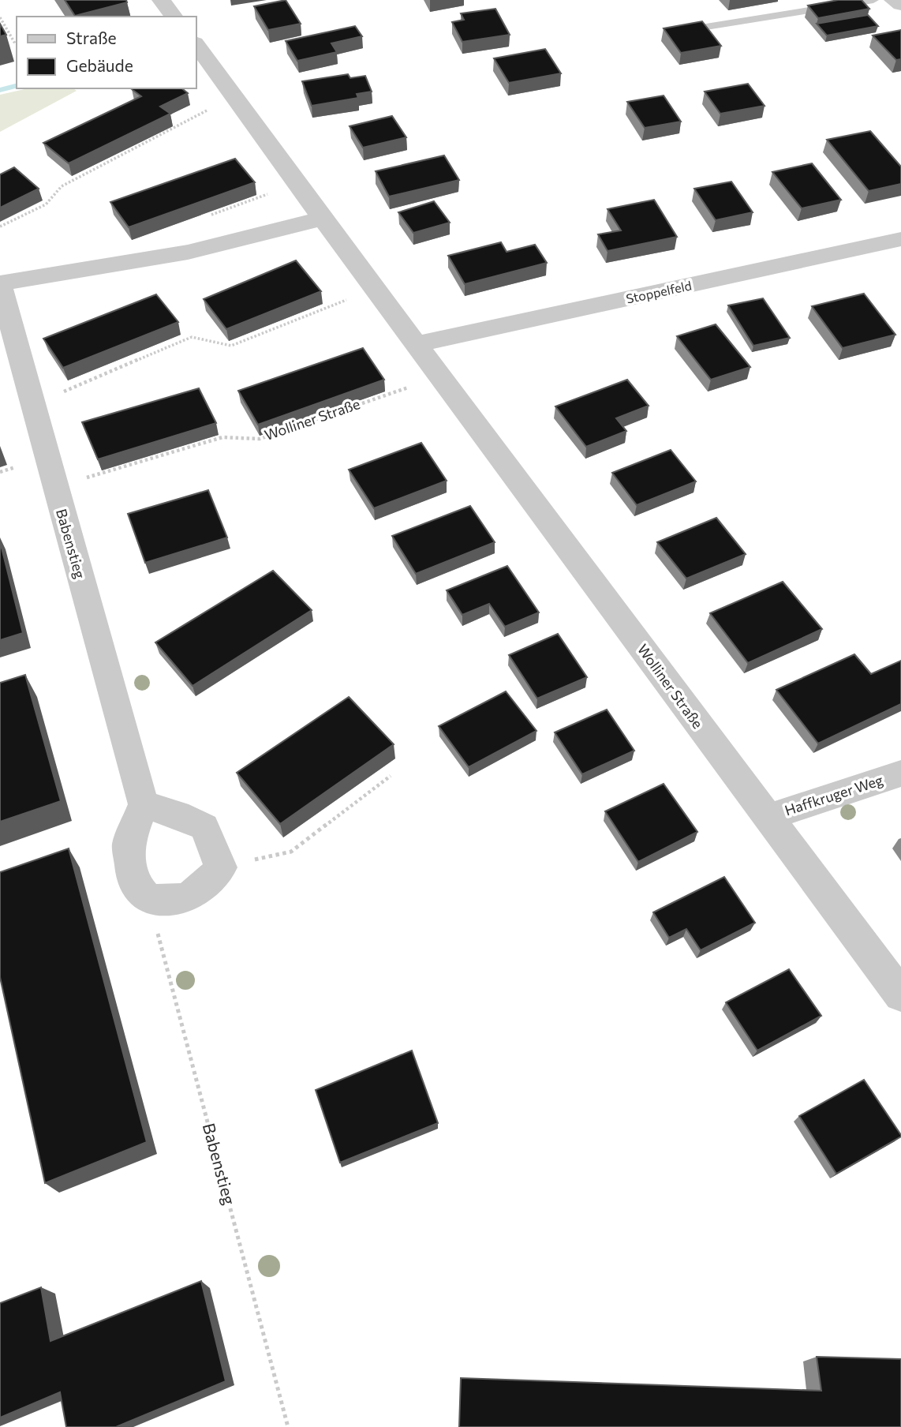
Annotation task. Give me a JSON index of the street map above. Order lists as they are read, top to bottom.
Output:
{
  "streets": {
    "street": [
      "Stoppelfeld",
      "Wolliner Straße",
      "Babenstieg",
      "Haffkruger Weg"
    ]
  },
  "crossings": [
    ["Stoppelfeld", "Wolliner Straße"],
    ["Wolliner Straße", "Babenstieg"],
    ["Wolliner Straße", "Haffkruger Weg"]
  ],
  "legend": ["Straße", "Gebäude"]
}
